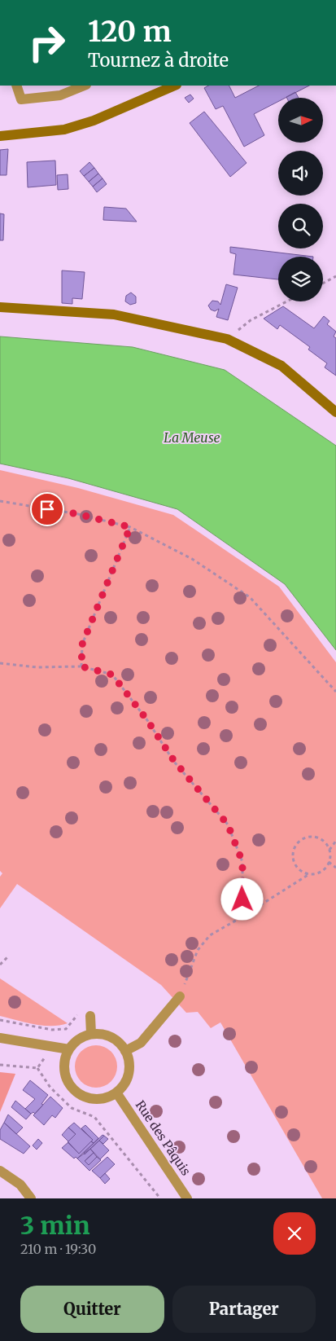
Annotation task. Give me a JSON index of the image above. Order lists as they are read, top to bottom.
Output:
{
  "streets": {
    "street": ["Rue des Pâquis"]
  },
  "water": ["La Meuse"],
  "north": "right",
  "page": {
    "turn": ["120 m", "Tournez à droite"],
    "heading": ["3 min", "210 m · 19:30"],
    "buttons": ["Quitter", "Partager"]
  }
}
